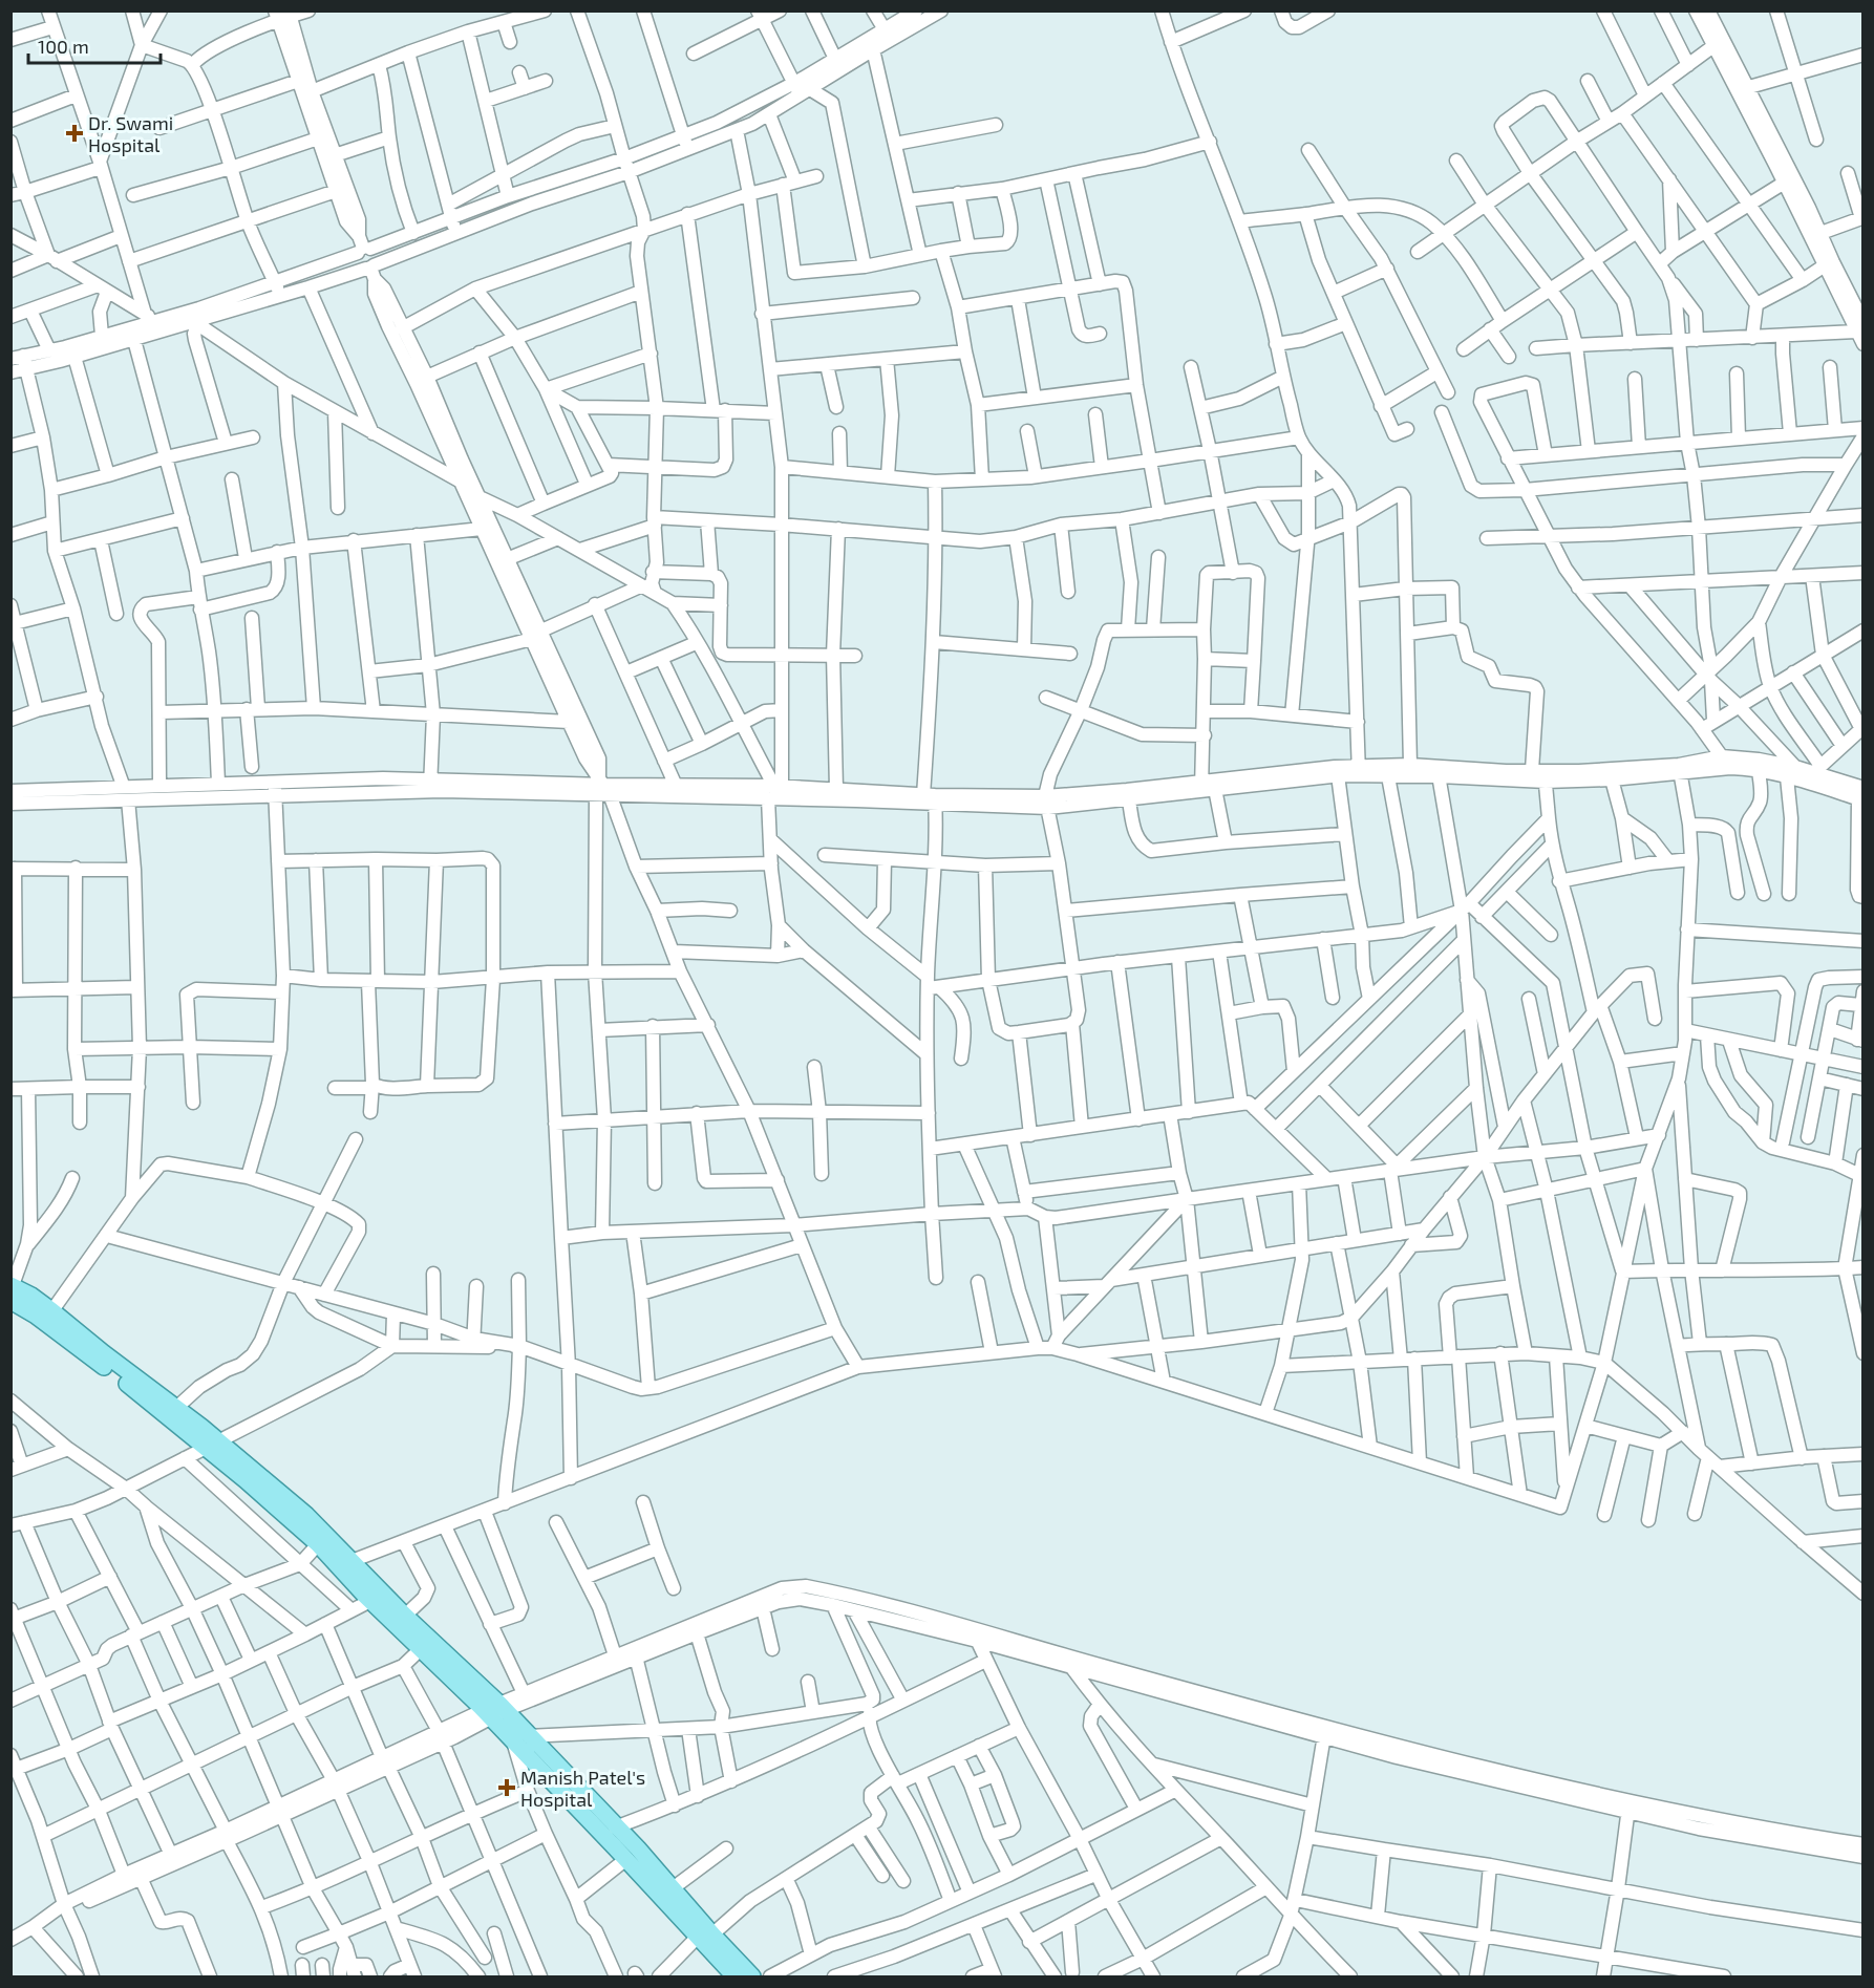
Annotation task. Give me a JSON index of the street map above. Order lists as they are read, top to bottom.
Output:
{
  "places": {
    "health": ["Dr. Swami Hospital", "Manish Patel's Hospital"]
  },
  "scale_bar": "100 m"
}
